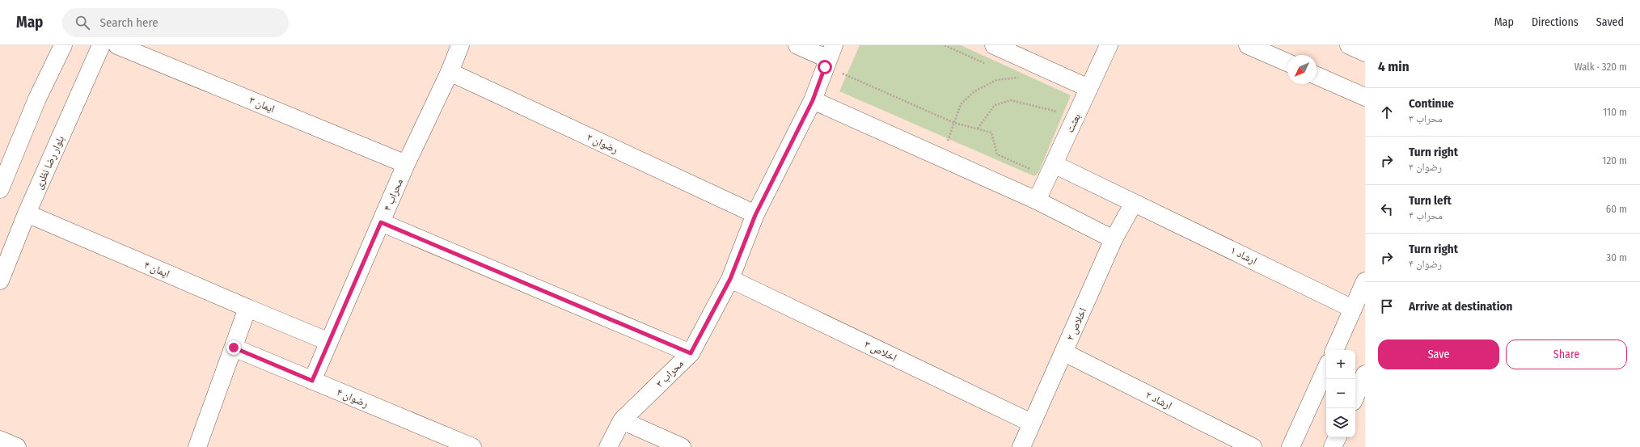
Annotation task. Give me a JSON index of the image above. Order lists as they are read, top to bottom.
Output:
{
  "streets": {
    "street": [
      "ایمان ۳",
      "بعثت",
      "رضوان ۲",
      "بلوار رضا نظری",
      "محراب ۴",
      "ارشاد ۱",
      "ایمان ۴",
      "اخلاص ۲",
      "اخلاص ۳",
      "محراب ۳",
      "رضوان ۴",
      "ارشاد ۲"
    ]
  },
  "crossings": [
    ["ایمان ۳", "محراب ۴"],
    ["بعثت", "ارشاد ۱"],
    ["رضوان ۲", "محراب ۴"],
    ["رضوان ۲", "محراب ۳"],
    ["بلوار رضا نظری", "ایمان ۴"],
    ["محراب ۴", "ایمان ۴"],
    ["محراب ۴", "رضوان ۴"],
    ["ارشاد ۱", "اخلاص ۲"],
    ["اخلاص ۲", "اخلاص ۳"],
    ["اخلاص ۲", "ارشاد ۲"],
    ["اخلاص ۳", "محراب ۳"]
  ],
  "north": "bottom left",
  "page": {
    "header": "Map",
    "search": "Search here",
    "nav": ["Map", "Directions", "Saved"],
    "heading": ["4 min", "Walk · 320 m"],
    "list": [
      ["Continue", "محراب ۳", "110 m"],
      ["Turn right", "رضوان ۳", "120 m"],
      ["Turn left", "محراب ۴", "60 m"],
      ["Turn right", "رضوان ۴", "30 m"],
      "Arrive at destination"
    ],
    "buttons": ["Save", "Share"],
    "map_buttons": ["+", "−"]
  }
}
